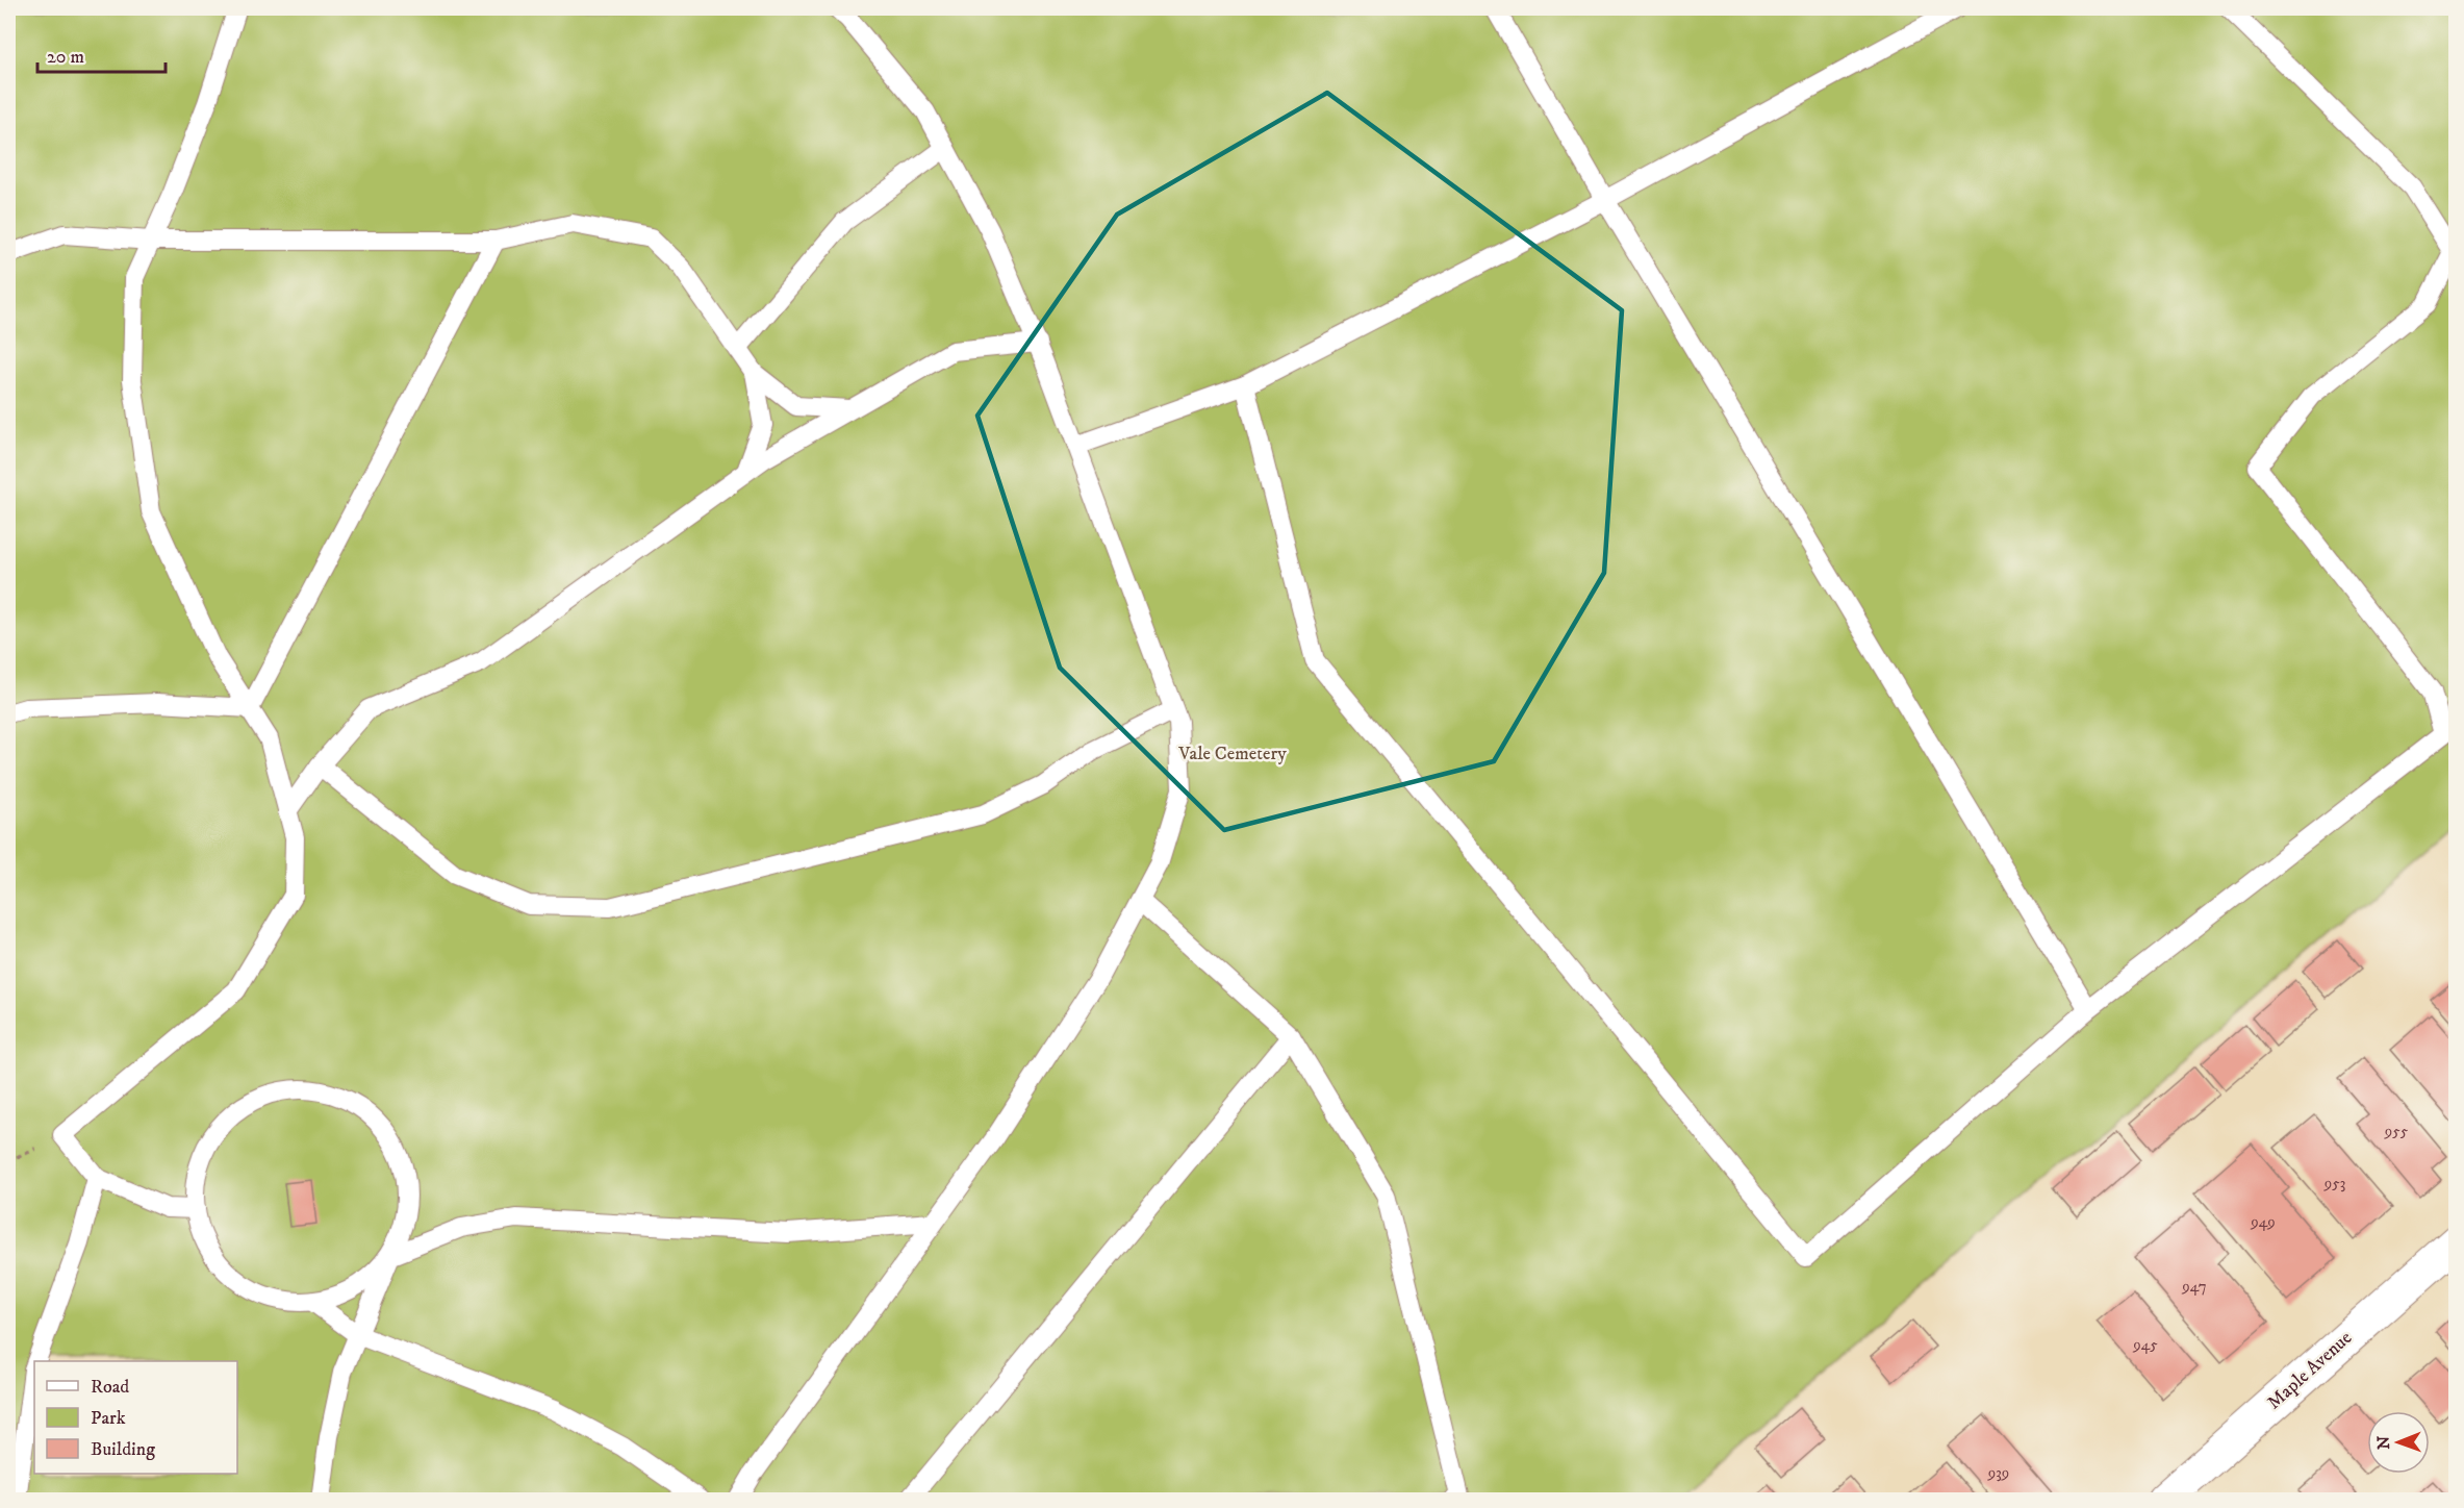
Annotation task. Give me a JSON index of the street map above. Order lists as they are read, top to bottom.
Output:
{
  "streets": {
    "street": ["Maple Avenue"]
  },
  "parks": ["Vale Cemetery"],
  "house_numbers": [
    "955",
    "953",
    "949",
    "947",
    "945",
    "939"
  ],
  "legend": ["Road", "Park", "Building"],
  "scale_bar": "20 m",
  "north": "left"
}
